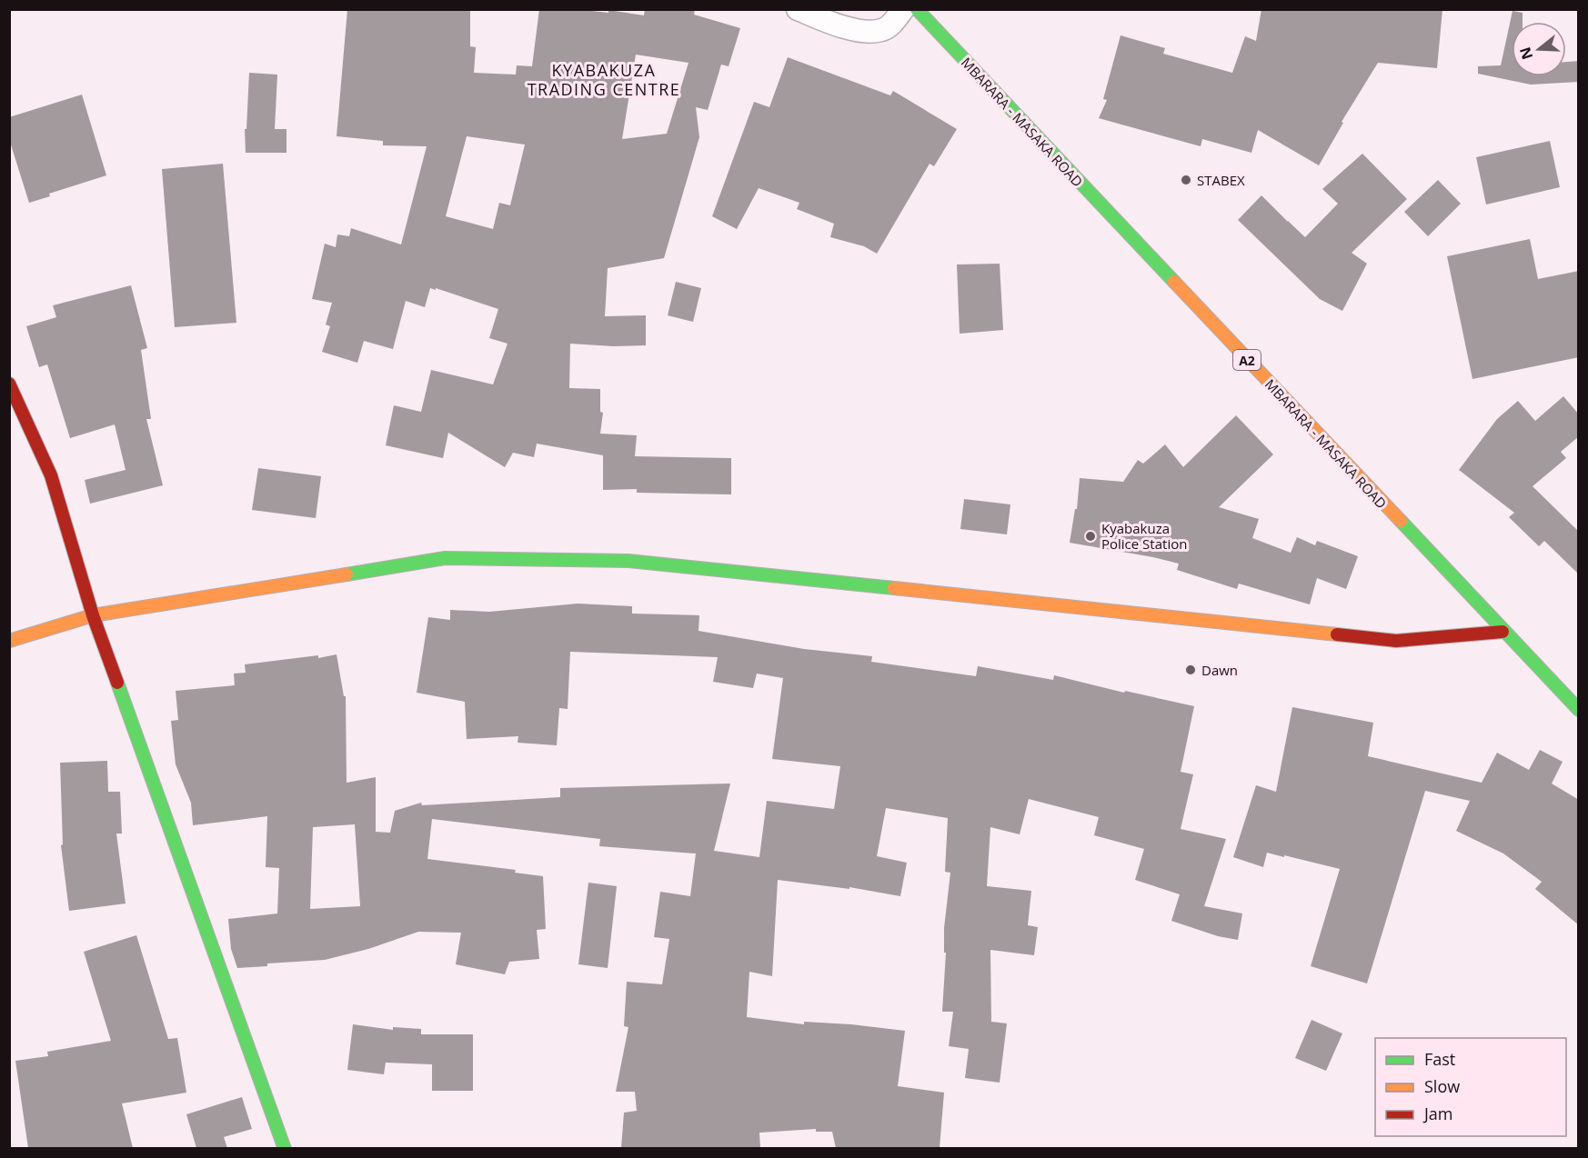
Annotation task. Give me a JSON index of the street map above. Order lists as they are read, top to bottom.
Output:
{
  "streets": {
    "main road": ["MBARARA - MASAKA ROAD", "A2"]
  },
  "districts": ["KYABAKUZA TRADING CENTRE"],
  "places": ["STABEX", "Kyabakuza Police Station", "Dawn"],
  "legend": ["Fast", "Slow", "Jam"],
  "north": "left"
}
